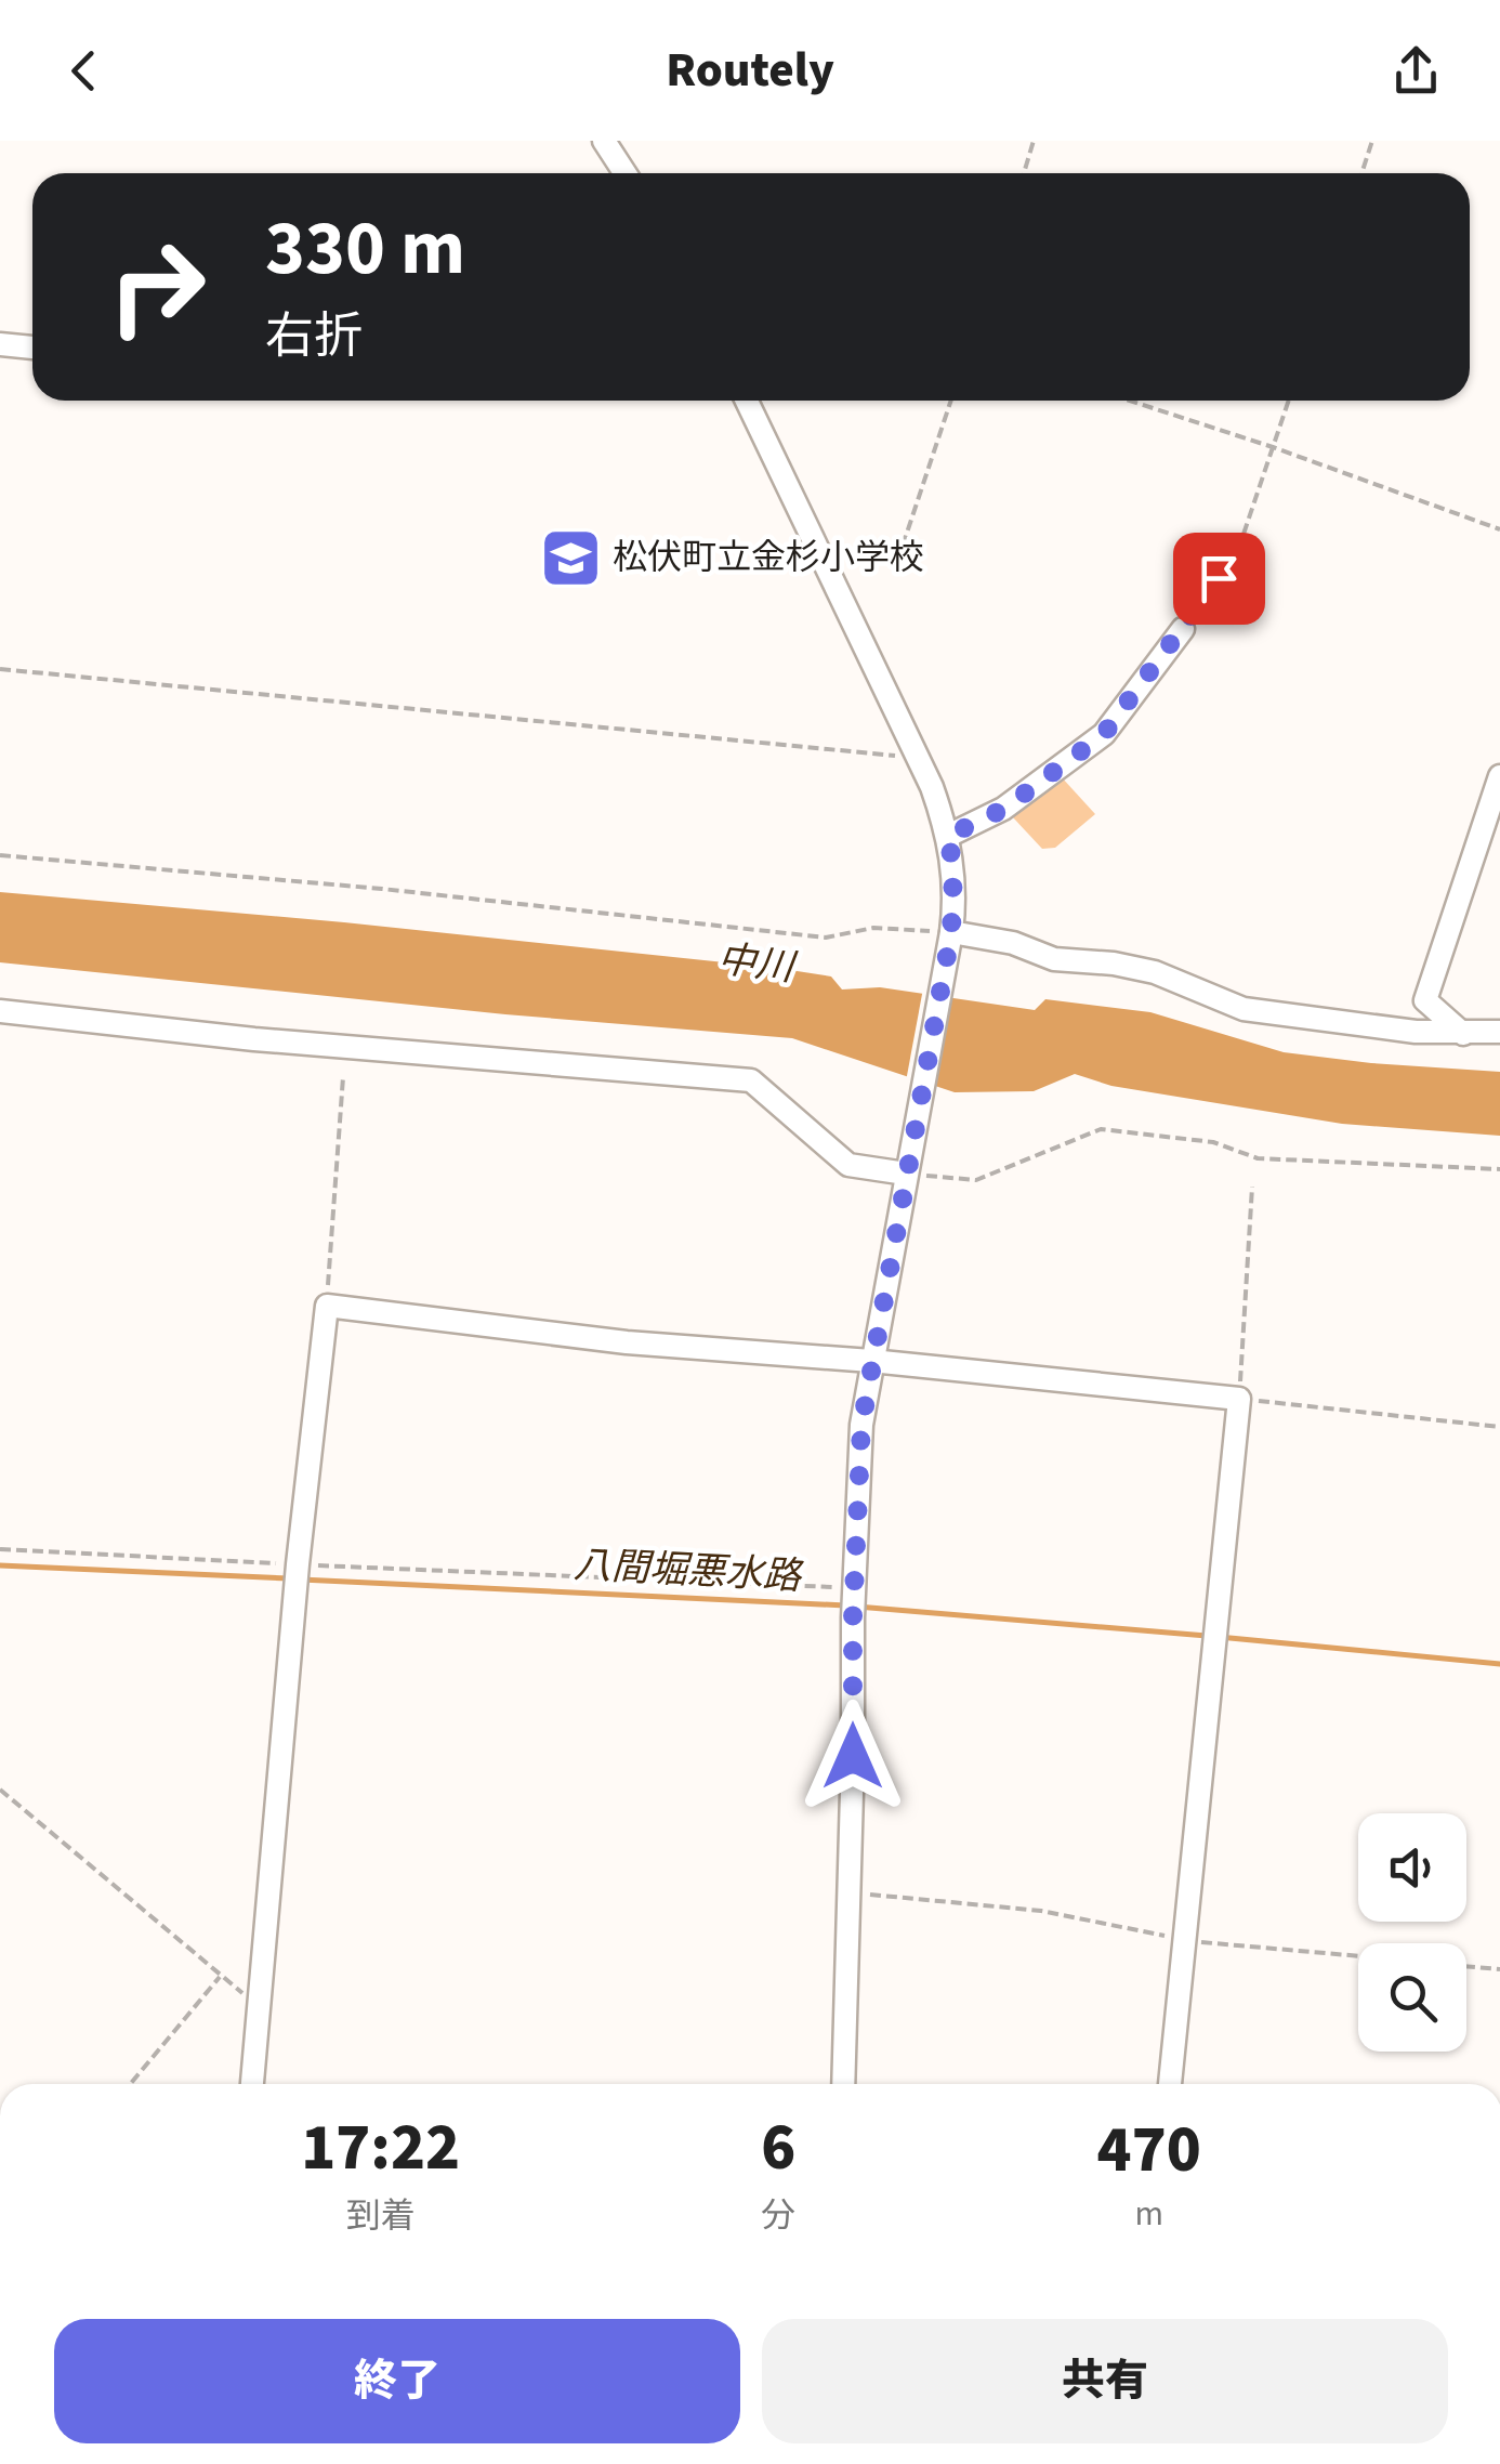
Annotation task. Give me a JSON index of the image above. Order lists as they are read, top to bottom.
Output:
{
  "water": ["中川", "八間堀悪水路"],
  "places": {
    "school or university": ["松伏町立金杉小学校"]
  },
  "page": {
    "header": "Routely",
    "turn": ["330 m", "右折"],
    "eta": [
      "17:22",
      "到着",
      "6",
      "分",
      "470",
      "m"
    ],
    "buttons": ["終了", "共有"]
  }
}
